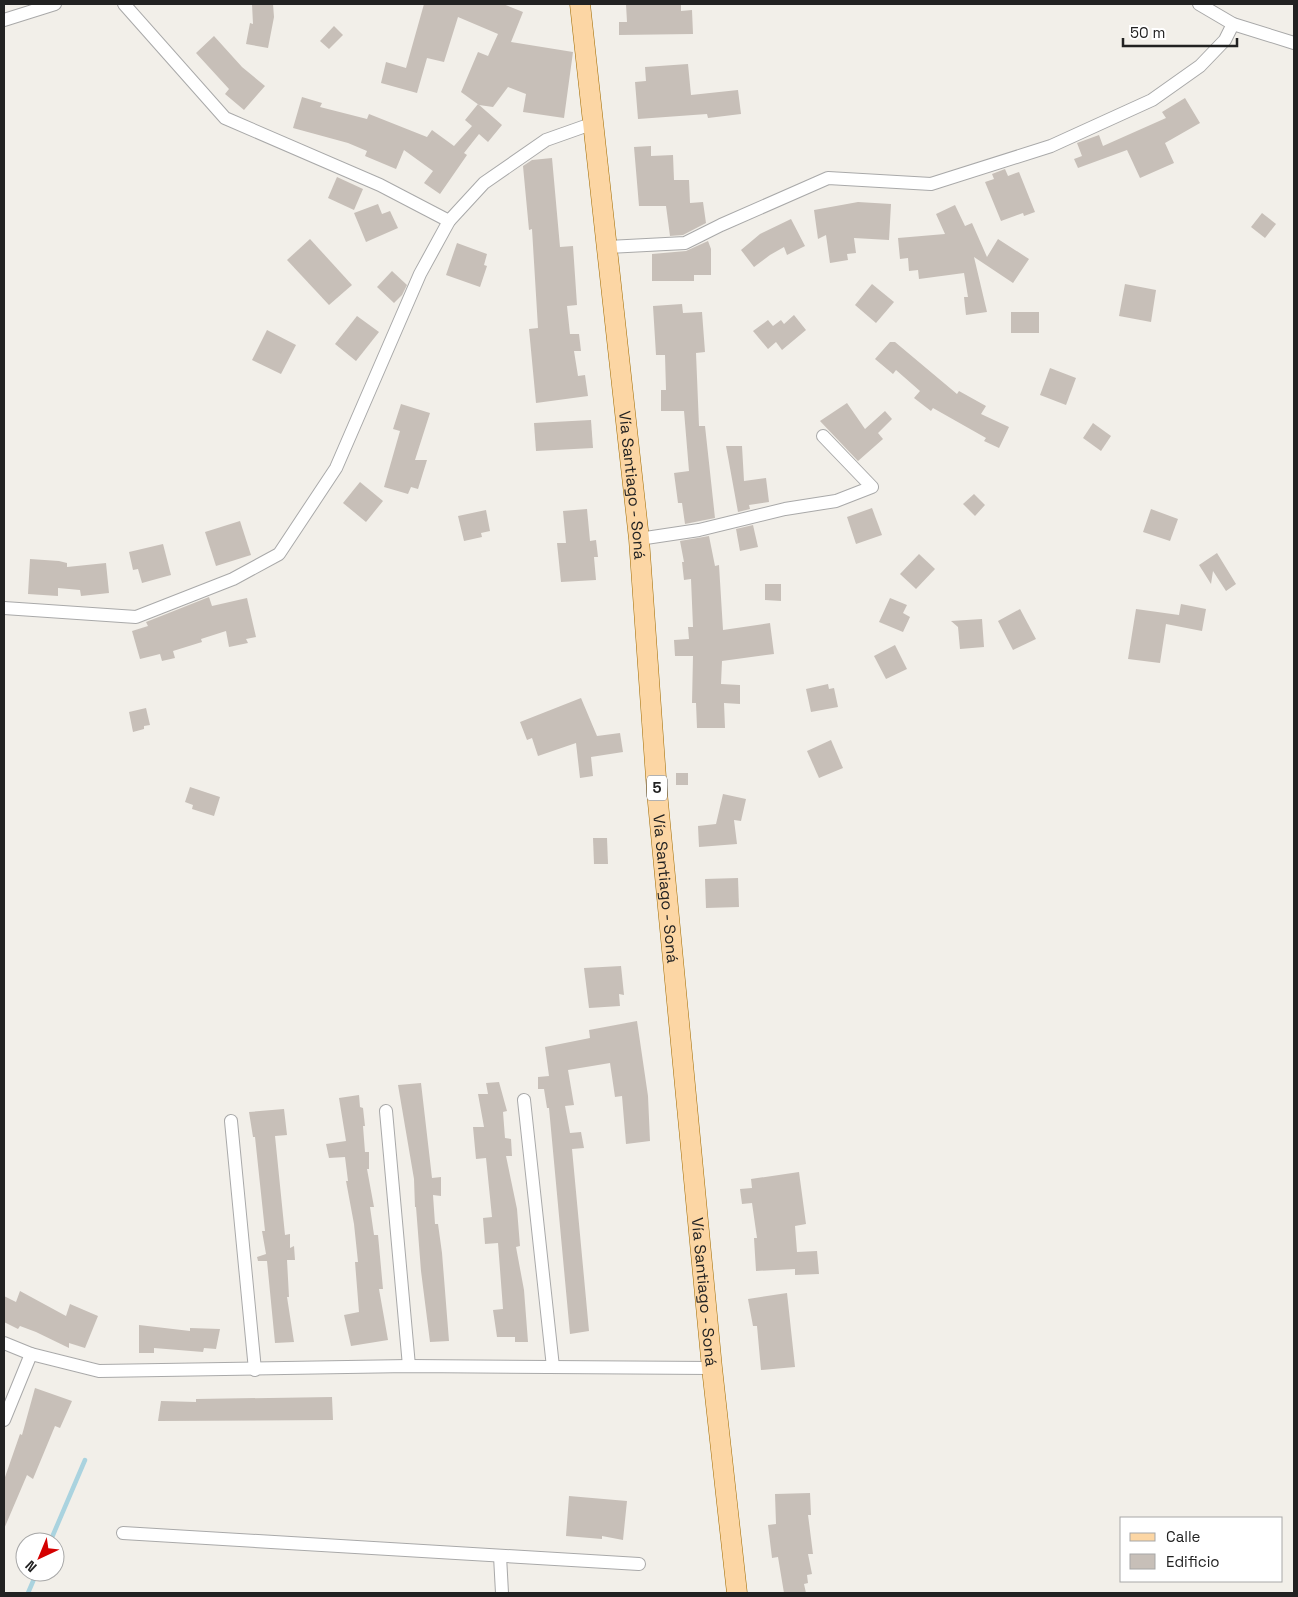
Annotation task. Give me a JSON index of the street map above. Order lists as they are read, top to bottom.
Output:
{
  "streets": {
    "main road": ["Vía Santiago - Soná", "5"]
  },
  "legend": ["Calle", "Edificio"],
  "scale_bar": "50 m",
  "north": "bottom left"
}
